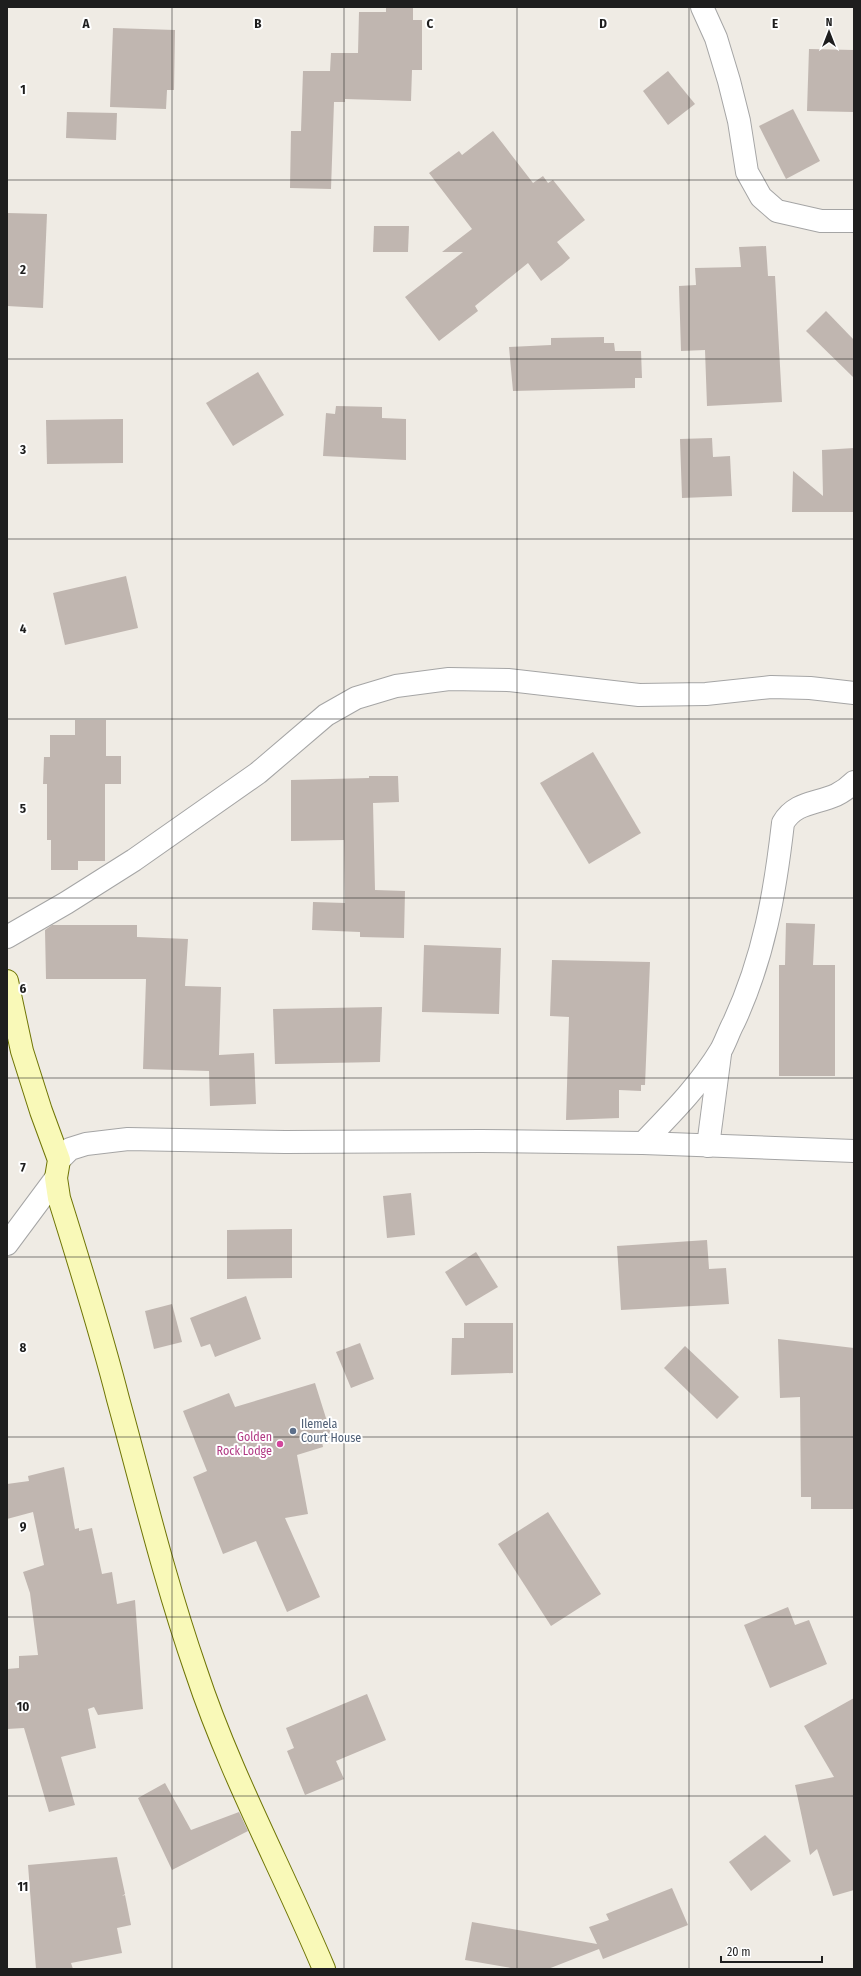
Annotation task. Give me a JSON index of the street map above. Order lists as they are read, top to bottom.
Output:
{
  "places": ["Ilemela Court House", "Golden Rock Lodge"],
  "scale_bar": "20 m",
  "north": "top",
  "grid": {
    "columns": [
      "A",
      "B",
      "C",
      "D",
      "E"
    ],
    "rows": [
      "1",
      "2",
      "3",
      "4",
      "5",
      "6",
      "7",
      "8",
      "9",
      "10",
      "11"
    ]
  }
}
